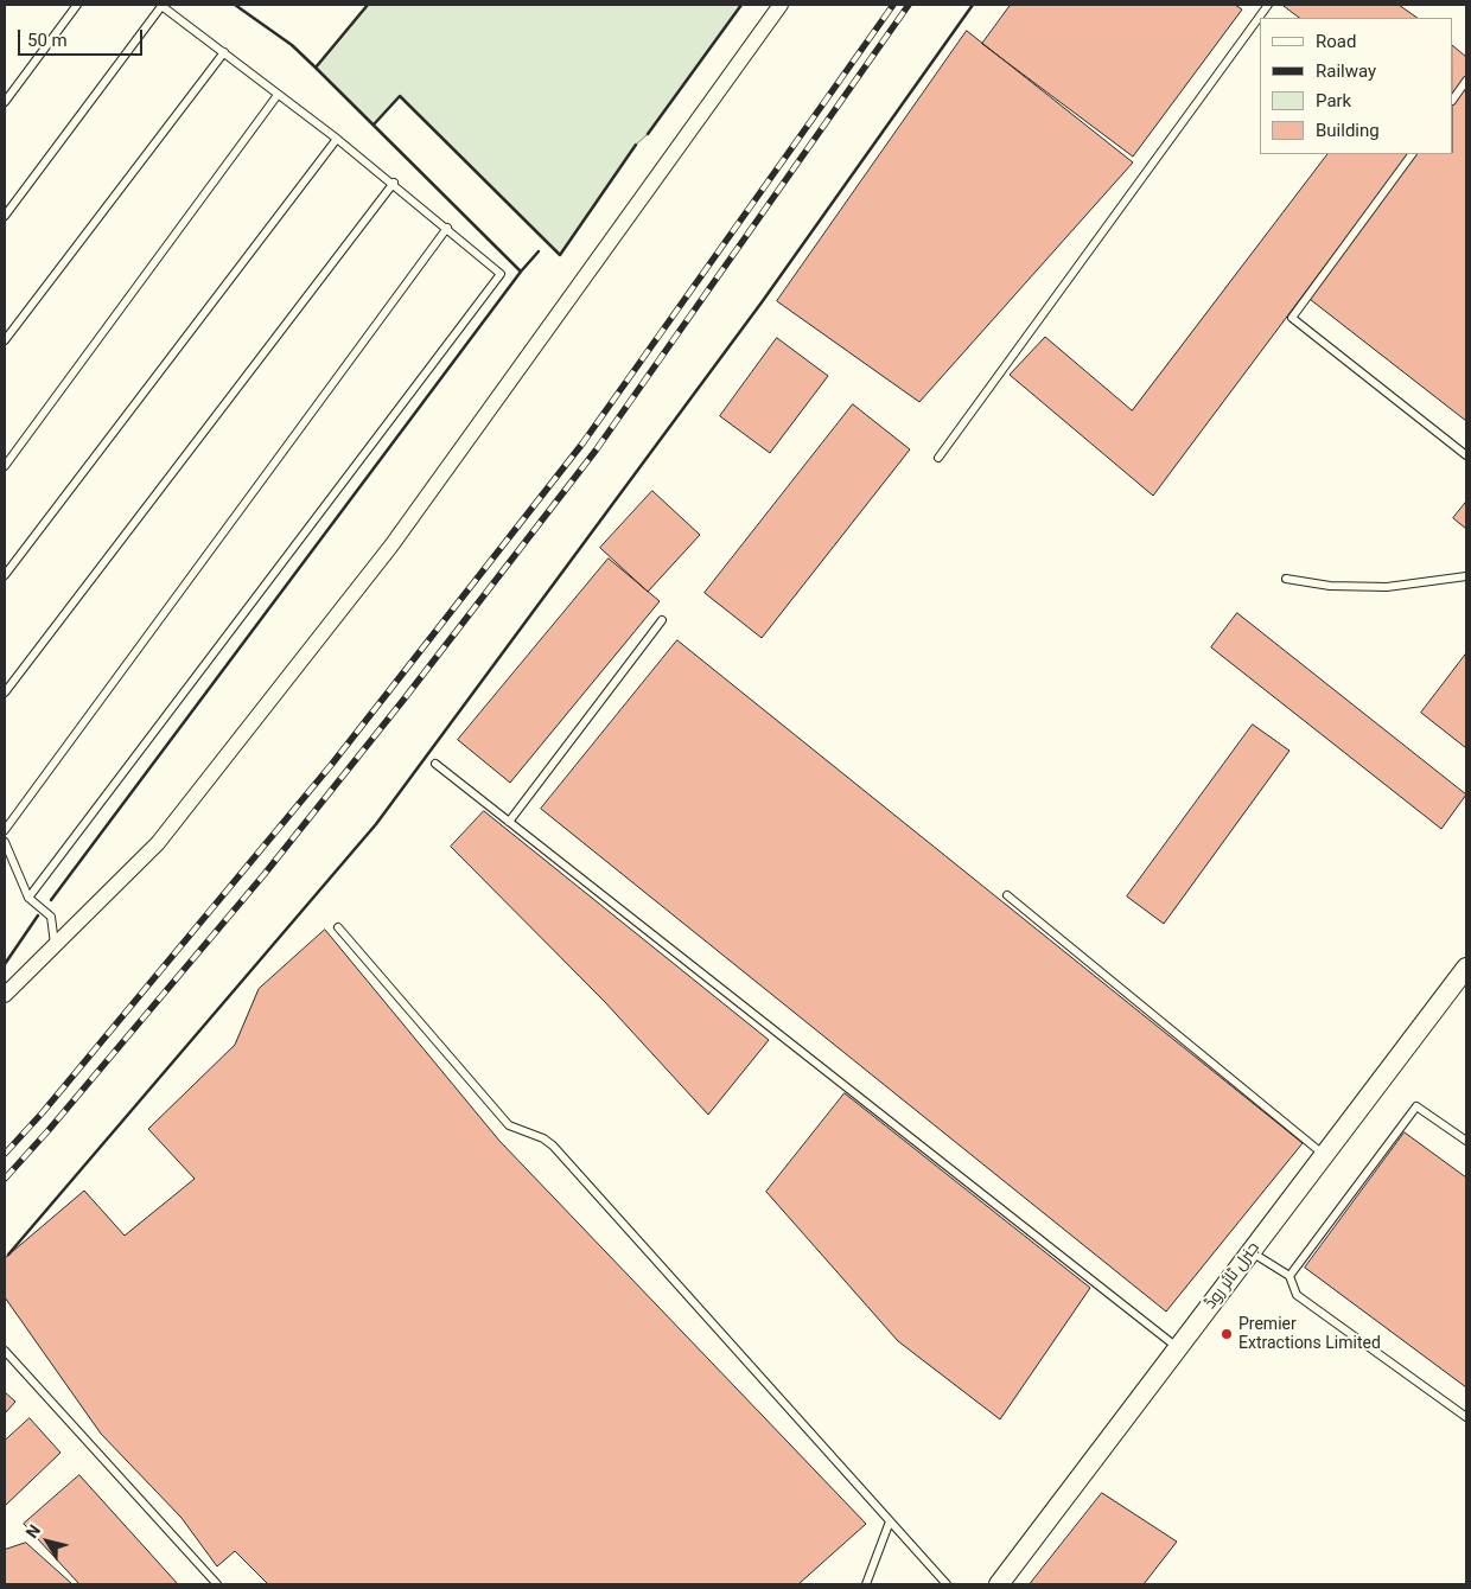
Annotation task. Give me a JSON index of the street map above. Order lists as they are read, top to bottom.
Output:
{
  "streets": {
    "street": ["جنرل ٹائر روڈ"]
  },
  "places": ["Premier Extractions Limited"],
  "legend": [
    "Road",
    "Railway",
    "Park",
    "Building"
  ],
  "scale_bar": "50 m",
  "north": "top left"
}
